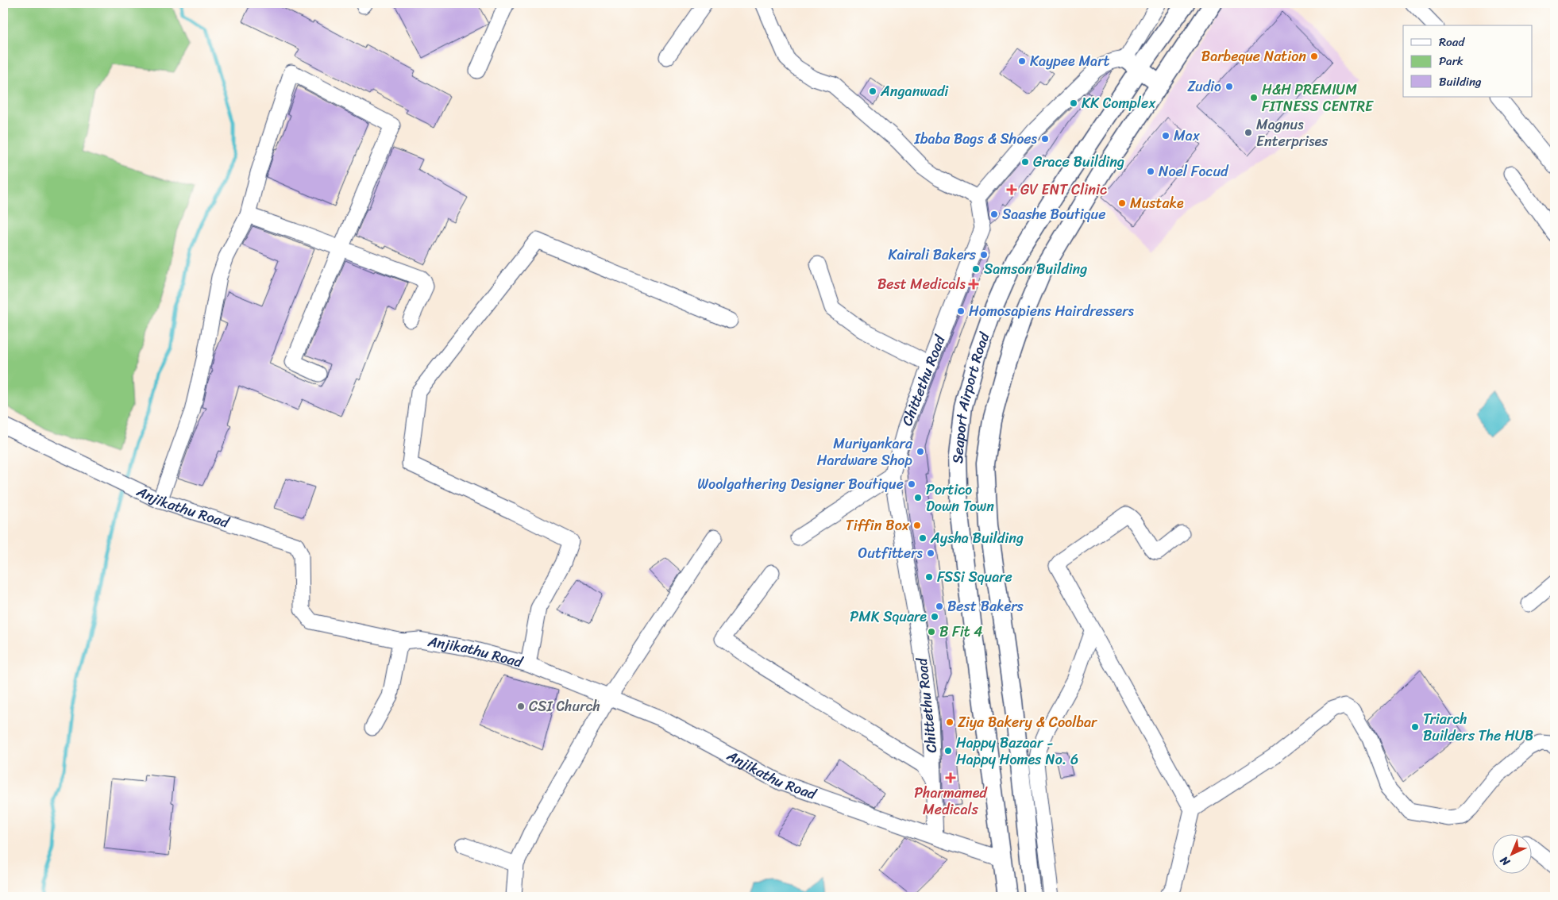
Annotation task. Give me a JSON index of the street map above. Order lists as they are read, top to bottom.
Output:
{
  "streets": {
    "main road": ["Seaport Airport Road"],
    "street": ["Chittethu Road", "Anjikathu Road"]
  },
  "crossings": [
    ["Chittethu Road", "Anjikathu Road"],
    ["Seaport Airport Road", "Anjikathu Road"]
  ],
  "places": {
    "other": [
      "Barbeque Nation",
      "Kaypee Mart",
      "Zudio",
      "Anganwadi",
      "H&H PREMIUM FITNESS CENTRE",
      "KK Complex",
      "Magnus Enterprises",
      "Max",
      "Ibaba Bags & Shoes",
      "Grace Building",
      "Noel Focud",
      "Mustake",
      "Saashe Boutique",
      "Kairali Bakers",
      "Samson Building",
      "Homosapiens Hairdressers",
      "Muriyankara Hardware Shop",
      "Woolgathering Designer Boutique",
      "Portico Down Town",
      "Tiffin Box",
      "Aysha Building",
      "Outfitters",
      "FSSi Square",
      "Best Bakers",
      "PMK Square",
      "B Fit 4",
      "CSI Church",
      "Ziya Bakery & Coolbar",
      "Triarch Builders The HUB",
      "Happy Bazaar - Happy Homes No. 6"
    ],
    "health": ["GV ENT Clinic", "Best Medicals", "Pharmamed Medicals"]
  },
  "legend": ["Road", "Park", "Building"],
  "north": "bottom left"
}
